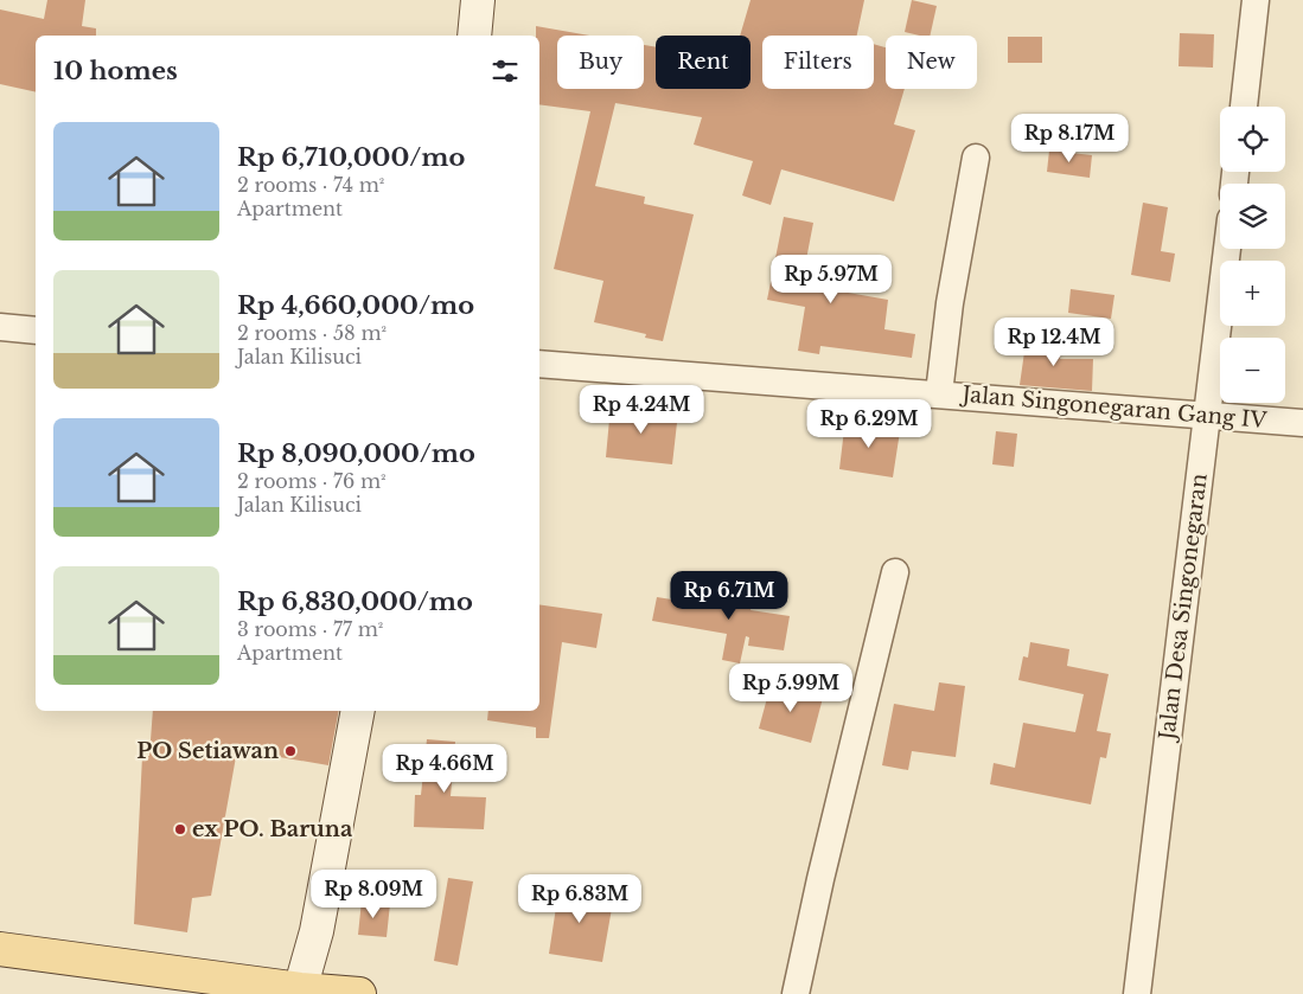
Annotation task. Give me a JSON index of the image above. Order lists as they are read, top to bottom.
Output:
{
  "streets": {
    "street": ["Jalan Singonegaran Gang IV", "Jalan Desa Singonegaran"]
  },
  "crossings": [
    ["Jalan Singonegaran Gang IV", "Jalan Desa Singonegaran"]
  ],
  "places": ["PO Setiawan", "ex PO. Baruna"],
  "page": {
    "chip": [
      "Buy",
      "Rent",
      "Filters",
      "New"
    ],
    "heading": "10 homes",
    "map_buttons": ["+", "−"],
    "list": [
      {
        "name": "Rp 6,710,000/mo",
        "note": "2 rooms · 74 m² · Apartment"
      },
      {
        "name": "Rp 4,660,000/mo",
        "note": "2 rooms · 58 m² · Jalan Kilisuci"
      },
      {
        "name": "Rp 8,090,000/mo",
        "note": "2 rooms · 76 m² · Jalan Kilisuci"
      },
      {
        "name": "Rp 6,830,000/mo",
        "note": "3 rooms · 77 m² · Apartment"
      }
    ],
    "price": [
      "Rp 8.17M",
      "Rp 5.97M",
      "Rp 12.4M",
      "Rp 4.24M",
      "Rp 6.29M",
      "Rp 6.71M",
      "Rp 5.99M",
      "Rp 4.66M",
      "Rp 8.09M",
      "Rp 6.83M"
    ]
  }
}
